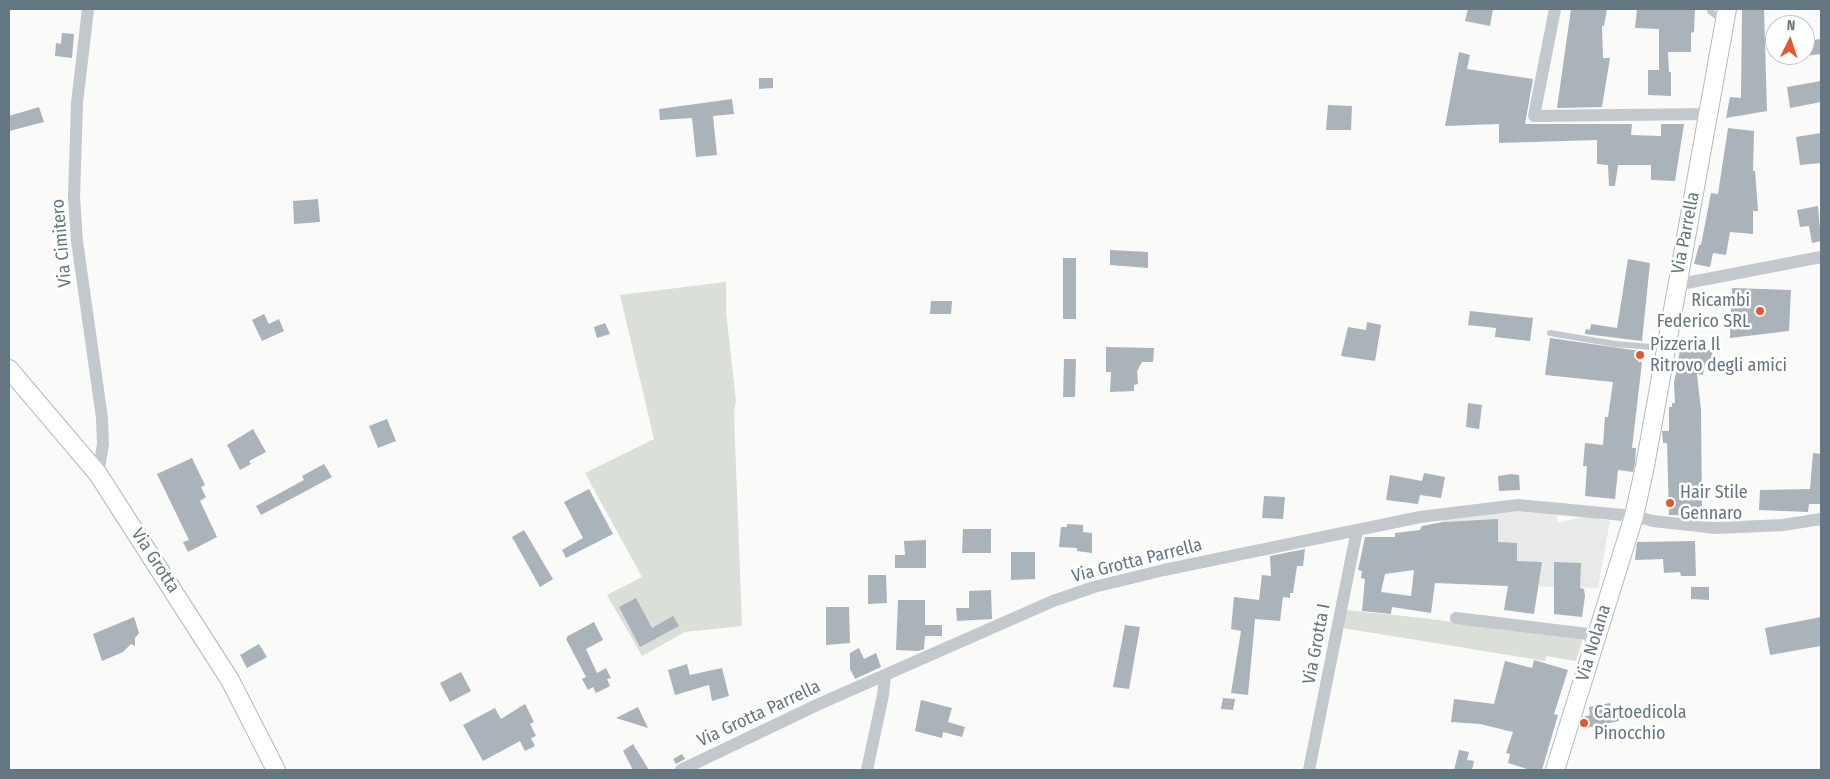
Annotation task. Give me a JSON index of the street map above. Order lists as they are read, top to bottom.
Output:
{
  "streets": {
    "street": [
      "Via Parrella",
      "Via Cimitero",
      "Via Grotta",
      "Via Grotta Parrella",
      "Via Nolana",
      "Via Grotta I"
    ]
  },
  "crossings": [
    ["Via Parrella", "Via Grotta Parrella"],
    ["Via Parrella", "Via Nolana"],
    ["Via Cimitero", "Via Grotta"],
    ["Via Grotta Parrella", "Via Nolana"],
    ["Via Grotta Parrella", "Via Grotta I"]
  ],
  "places": [
    "Ricambi Federico SRL",
    "Pizzeria Il Ritrovo degli amici",
    "Hair Stile Gennaro",
    "Cartoedicola Pinocchio"
  ],
  "north": "top"
}
